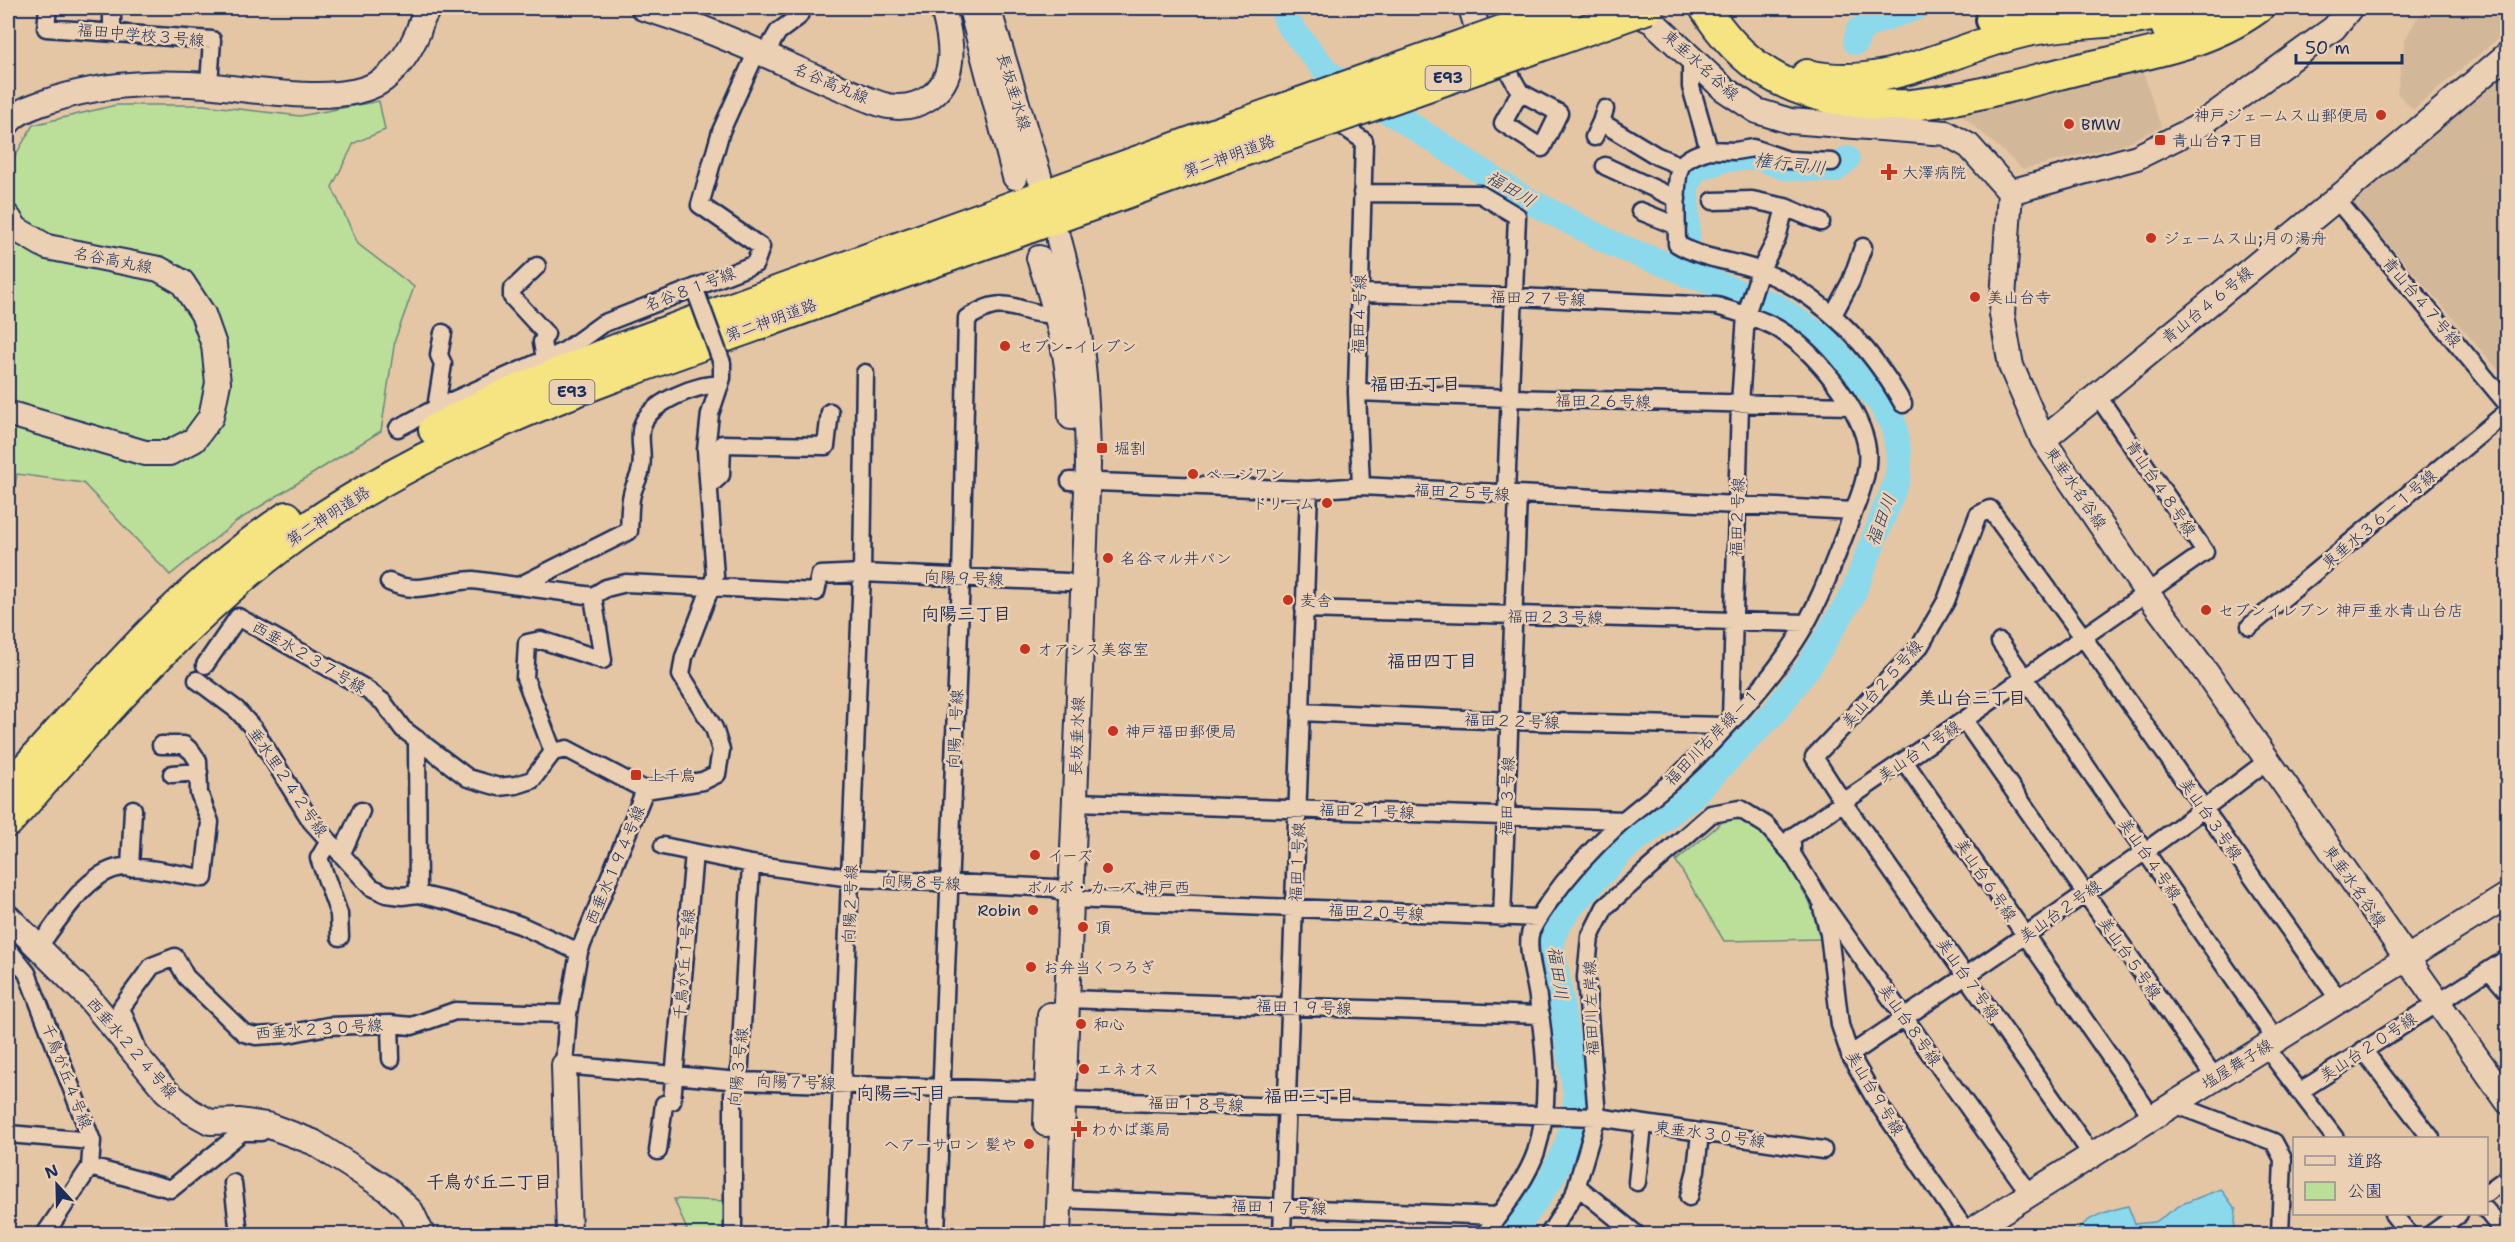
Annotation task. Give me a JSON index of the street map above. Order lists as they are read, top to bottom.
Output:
{
  "streets": {
    "highway": ["E93", "第二神明道路"],
    "street": [
      "福田中学校３号線",
      "東垂水名谷線",
      "名谷高丸線",
      "長坂垂水線",
      "名谷８１号線",
      "福田２７号線",
      "青山台４７号線",
      "青山台４６号線",
      "福田４号線",
      "福田２６号線",
      "青山台４８号線",
      "福田２５号線",
      "福田２号線",
      "東垂水３６－１号線",
      "向陽９号線",
      "福田２３号線",
      "西垂水２３７号線",
      "美山台２５号線",
      "福田２２号線",
      "向陽１号線",
      "福田川右岸線－１",
      "美山台１号線",
      "垂水里２４２号線",
      "福田３号線",
      "福田２１号線",
      "美山台３号線",
      "美山台４号線",
      "福田１号線",
      "西垂水１９４号線",
      "美山台６号線",
      "向陽８号線",
      "向陽２号線",
      "美山台２号線",
      "福田２０号線",
      "美山台５号線",
      "千鳥が丘１号線",
      "美山台７号線",
      "福田１９号線",
      "福田川左岸線",
      "美山台８号線",
      "西垂水２３０号線",
      "美山台２０号線",
      "西垂水２２４号線",
      "塩屋舞子線",
      "向陽３号線",
      "千鳥が丘４号線",
      "向陽７号線",
      "美山台９号線",
      "福田１８号線",
      "東垂水３０号線",
      "福田１７号線"
    ]
  },
  "crossings": [
    ["東垂水名谷線", "第二神明道路"],
    ["東垂水名谷線", "青山台４６号線"],
    ["東垂水名谷線", "青山台４８号線"],
    ["東垂水名谷線", "美山台１号線"],
    ["東垂水名谷線", "美山台２号線"],
    ["東垂水名谷線", "美山台２０号線"],
    ["東垂水名谷線", "塩屋舞子線"],
    ["名谷高丸線", "名谷８１号線"],
    ["長坂垂水線", "福田２５号線"],
    ["長坂垂水線", "向陽９号線"],
    ["長坂垂水線", "向陽１号線"],
    ["長坂垂水線", "福田２１号線"],
    ["長坂垂水線", "向陽８号線"],
    ["長坂垂水線", "福田２０号線"],
    ["長坂垂水線", "福田１９号線"],
    ["長坂垂水線", "向陽７号線"],
    ["長坂垂水線", "福田１８号線"],
    ["長坂垂水線", "福田１７号線"],
    ["名谷８１号線", "西垂水１９４号線"],
    ["福田２７号線", "福田４号線"],
    ["福田２７号線", "福田川右岸線－１"],
    ["福田２７号線", "福田３号線"],
    ["青山台４７号線", "青山台４６号線"],
    ["青山台４６号線", "青山台４８号線"],
    ["福田４号線", "福田２６号線"],
    ["福田４号線", "福田２５号線"],
    ["福田４号線", "福田３号線"],
    ["福田２６号線", "福田２号線"],
    ["福田２６号線", "福田川右岸線－１"],
    ["福田２６号線", "福田３号線"],
    ["青山台４８号線", "美山台１号線"],
    ["福田２５号線", "福田２号線"],
    ["福田２５号線", "福田川右岸線－１"],
    ["福田２５号線", "福田３号線"],
    ["福田２５号線", "福田１号線"],
    ["福田２号線", "福田２３号線"],
    ["福田２号線", "福田２２号線"],
    ["福田２号線", "福田川右岸線－１"],
    ["向陽９号線", "向陽１号線"],
    ["向陽９号線", "西垂水１９４号線"],
    ["向陽９号線", "向陽２号線"],
    ["福田２３号線", "福田川右岸線－１"],
    ["福田２３号線", "福田３号線"],
    ["福田２３号線", "福田１号線"],
    ["美山台２５号線", "美山台１号線"],
    ["美山台２５号線", "美山台３号線"],
    ["美山台２５号線", "美山台７号線"],
    ["福田２２号線", "福田川右岸線－１"],
    ["福田２２号線", "福田３号線"],
    ["福田２２号線", "福田１号線"],
    ["向陽１号線", "向陽８号線"],
    ["向陽１号線", "向陽７号線"],
    ["福田川右岸線－１", "福田２１号線"],
    ["福田川右岸線－１", "福田２０号線"],
    ["福田川右岸線－１", "福田１９号線"],
    ["福田川右岸線－１", "福田１８号線"],
    ["福田川右岸線－１", "東垂水３０号線"],
    ["福田川右岸線－１", "福田１７号線"],
    ["美山台１号線", "美山台３号線"],
    ["美山台１号線", "美山台４号線"],
    ["美山台１号線", "美山台６号線"],
    ["美山台１号線", "美山台５号線"],
    ["美山台１号線", "美山台７号線"],
    ["美山台１号線", "福田川左岸線"],
    ["美山台１号線", "美山台８号線"],
    ["垂水里２４２号線", "西垂水１９４号線"],
    ["福田３号線", "福田２１号線"],
    ["福田３号線", "福田２０号線"],
    ["福田２１号線", "福田１号線"],
    ["美山台３号線", "美山台２号線"],
    ["美山台３号線", "塩屋舞子線"],
    ["美山台４号線", "美山台２号線"],
    ["美山台４号線", "美山台２０号線"],
    ["美山台４号線", "塩屋舞子線"],
    ["福田１号線", "福田２０号線"],
    ["福田１号線", "福田１９号線"],
    ["福田１号線", "福田１８号線"],
    ["福田１号線", "福田１７号線"],
    ["西垂水１９４号線", "西垂水２３０号線"],
    ["西垂水１９４号線", "向陽７号線"],
    ["美山台６号線", "美山台２号線"],
    ["美山台６号線", "塩屋舞子線"],
    ["向陽８号線", "向陽２号線"],
    ["向陽８号線", "福田２０号線"],
    ["向陽８号線", "千鳥が丘１号線"],
    ["向陽８号線", "向陽３号線"],
    ["向陽２号線", "向陽７号線"],
    ["美山台２号線", "美山台５号線"],
    ["美山台２号線", "美山台７号線"],
    ["美山台２号線", "美山台８号線"],
    ["美山台２号線", "美山台９号線"],
    ["美山台５号線", "塩屋舞子線"],
    ["千鳥が丘１号線", "向陽７号線"],
    ["美山台７号線", "塩屋舞子線"],
    ["福田川左岸線", "美山台８号線"],
    ["福田川左岸線", "東垂水３０号線"],
    ["美山台８号線", "塩屋舞子線"],
    ["美山台８号線", "美山台９号線"],
    ["西垂水２３０号線", "西垂水２２４号線"],
    ["塩屋舞子線", "美山台９号線"],
    ["向陽３号線", "向陽７号線"],
    ["向陽７号線", "福田１８号線"],
    ["福田１８号線", "東垂水３０号線"]
  ],
  "districts": [
    "福田五丁目",
    "向陽三丁目",
    "福田四丁目",
    "美山台三丁目",
    "向陽二丁目",
    "福田三丁目",
    "千鳥が丘二丁目"
  ],
  "water": ["権行司川", "福田川"],
  "places": {
    "other": [
      "神戸ジェームス山郵便局",
      "BMW",
      "ジェームス山;月の湯舟",
      "美山台寺",
      "セブン-イレブン",
      "ページワン",
      "ドリーム",
      "名谷マル井パン",
      "麦舎",
      "セブンイレブン 神戸垂水青山台店",
      "オアシス美容室",
      "神戸福田郵便局",
      "イーズ",
      "ボルボ・カーズ 神戸西",
      "Robin",
      "頂",
      "お弁当くつろぎ",
      "和心",
      "エネオス",
      "ヘアーサロン 髪や"
    ],
    "transit": ["青山台7丁目", "堀割", "上千鳥"],
    "health": ["大澤病院", "わかば薬局"]
  },
  "legend": ["道路", "公園"],
  "scale_bar": "50 m",
  "north": "top"
}
